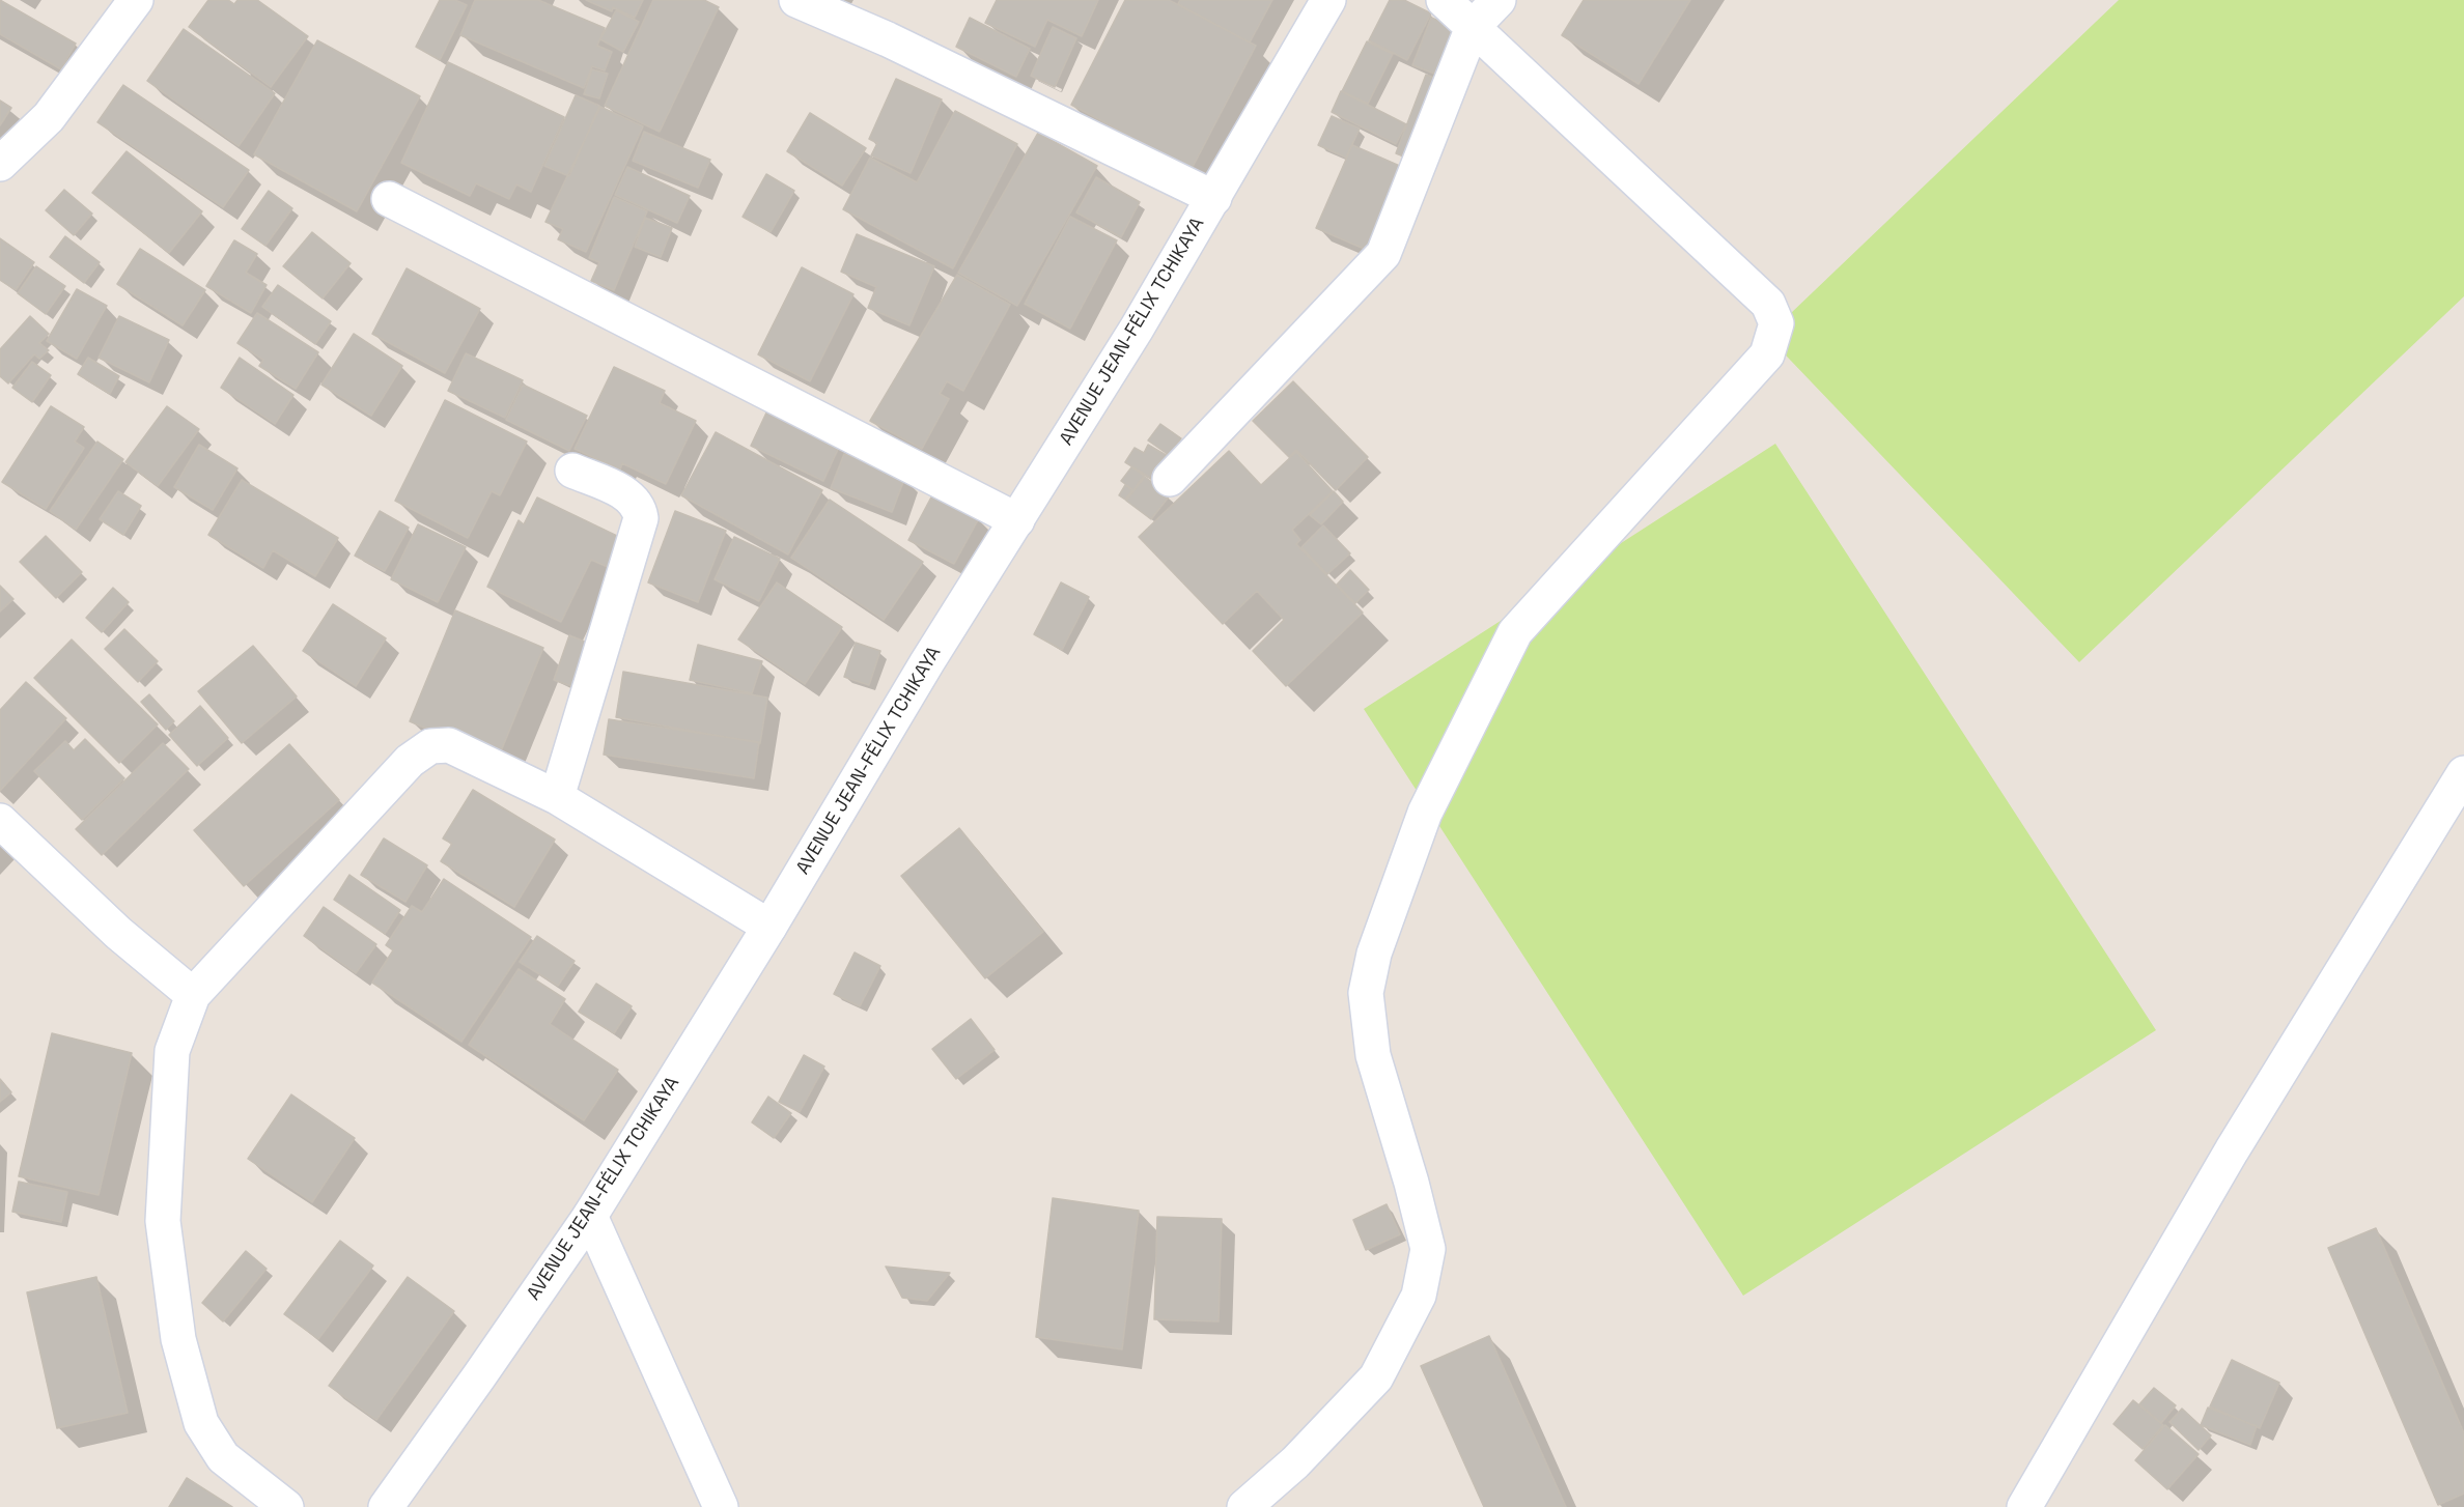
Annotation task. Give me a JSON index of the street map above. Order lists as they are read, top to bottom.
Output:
{
  "streets": {
    "street": ["AVENUE JEAN-FÉLIX TCHIKAYA"]
  }
}
